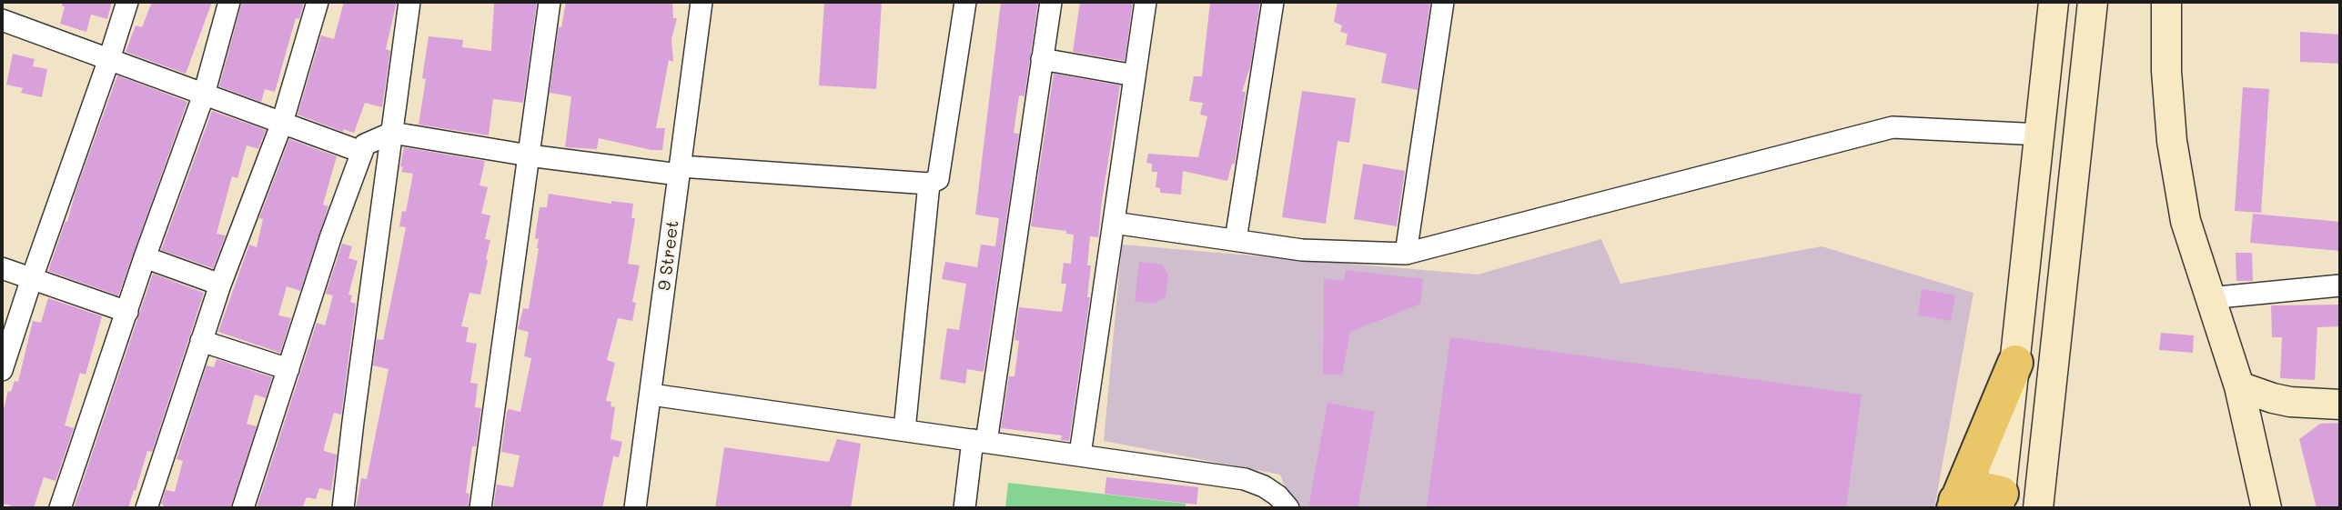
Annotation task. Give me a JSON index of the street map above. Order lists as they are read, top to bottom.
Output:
{
  "streets": {
    "street": ["9 Street"]
  }
}
